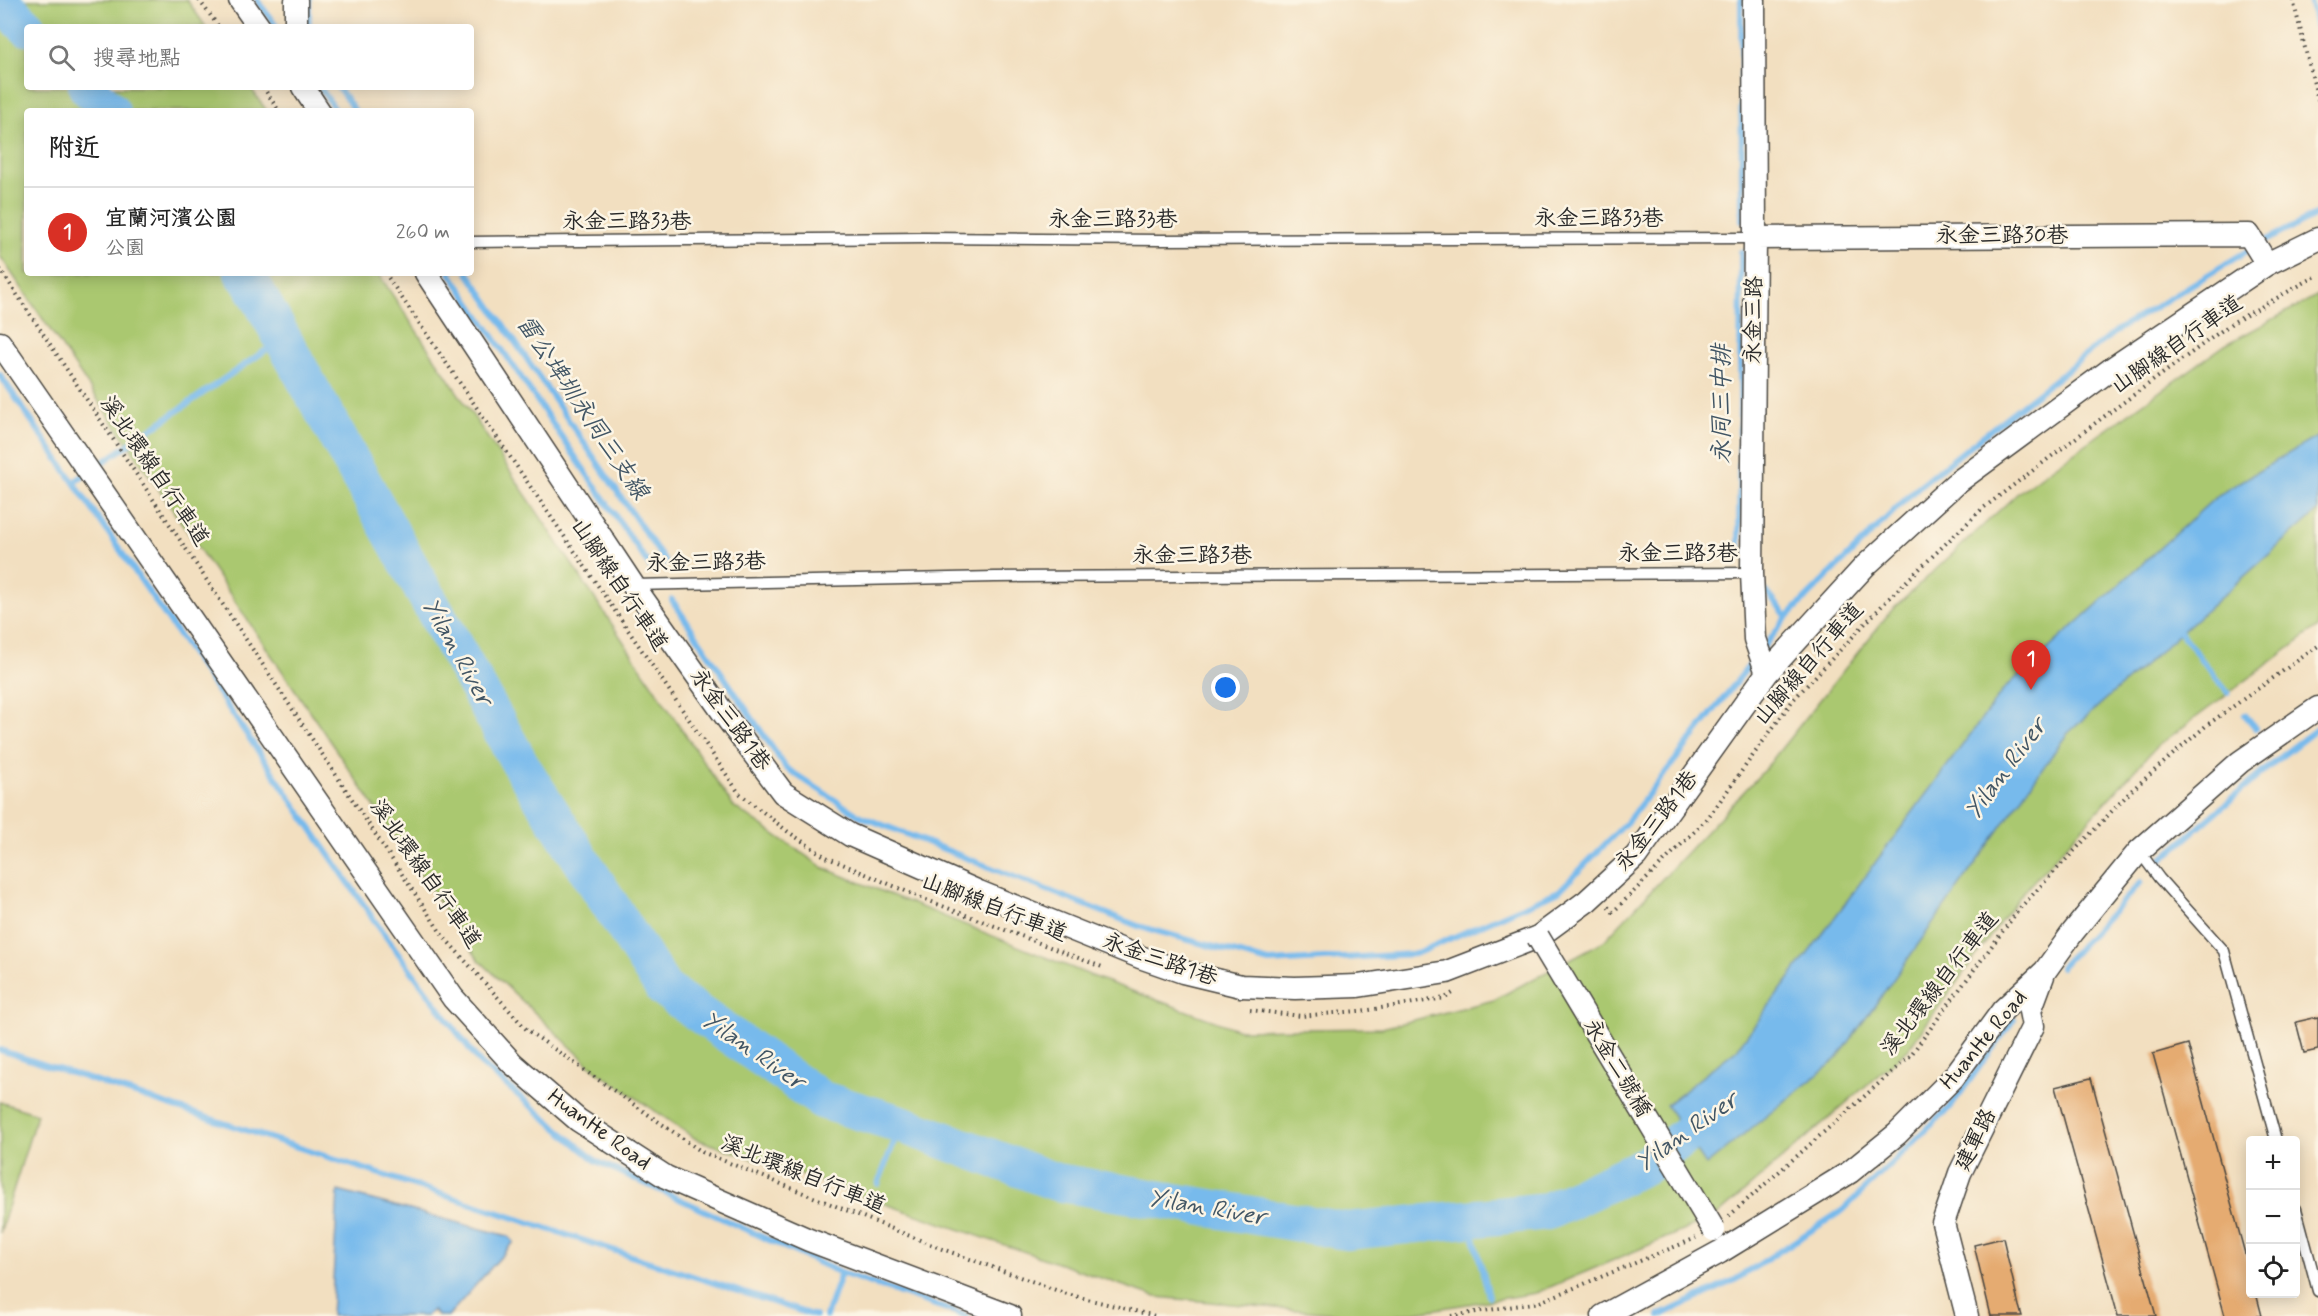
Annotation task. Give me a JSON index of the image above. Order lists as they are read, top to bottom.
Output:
{
  "streets": {
    "street": [
      "永金三路30巷",
      "永金三路",
      "永金三路1巷",
      "HuanHe Road",
      "永金二號橋",
      "建軍路"
    ],
    "lane": ["永金三路33巷", "永金三路3巷"],
    "path": ["山腳線自行車道", "溪北環線自行車道"]
  },
  "crossings": [
    ["永金三路33巷", "永金三路30巷"],
    ["永金三路33巷", "永金三路"],
    ["永金三路30巷", "永金三路"],
    ["永金三路30巷", "永金三路1巷"],
    ["永金三路", "永金三路3巷"],
    ["永金三路", "永金三路1巷"],
    ["溪北環線自行車道", "HuanHe Road"],
    ["溪北環線自行車道", "永金二號橋"],
    ["永金三路3巷", "永金三路1巷"],
    ["永金三路1巷", "永金二號橋"],
    ["HuanHe Road", "永金二號橋"],
    ["HuanHe Road", "建軍路"]
  ],
  "water": ["永同三中排", "雷公埤圳永同三支線", "Yilan River"],
  "page": {
    "search": "搜尋地點",
    "heading": "附近",
    "list": [
      {
        "mark": "1",
        "name": "宜蘭河濱公園",
        "note": "公園",
        "value": "260 m"
      }
    ],
    "pins": "1",
    "map_buttons": ["+", "−"]
  }
}
